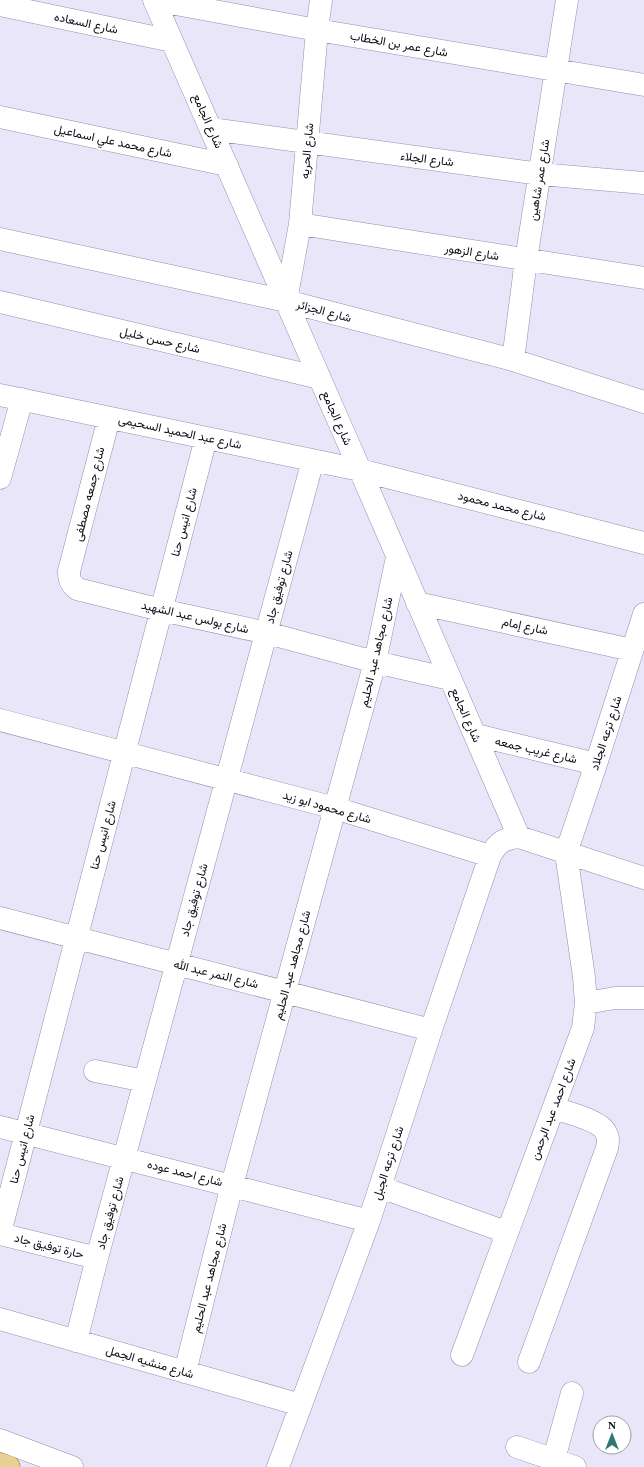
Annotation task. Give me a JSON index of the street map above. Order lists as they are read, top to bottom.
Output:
{
  "streets": {
    "street": [
      "شارع السعاده",
      "شارع عمر بن الخطاب",
      "شارع الجامع",
      "شارع محمد علي اسماعيل",
      "شارع الحريه",
      "شارع الجلاء",
      "شارع عمر شاهين",
      "شارع الزهور",
      "شارع الجزائر",
      "شارع حسن خليل",
      "شارع عبد الحميد السحيمى",
      "شارع جمعه مصطفى",
      "شارع محمد محمود",
      "شارع انيس حنا",
      "شارع توفيق جاد",
      "شارع بولس عبد الشهيد",
      "شارع إمام",
      "شارع مجاهد عبد الحليم",
      "شارع ترعه الجلاد",
      "شارع غريب جمعه",
      "شارع محمود ابو زيد",
      "شارع النمر عبد الله",
      "شارع احمد عبد الرحمن",
      "شارع ترعه الجبل",
      "شارع احمد عوده",
      "حارة توفيق جاد",
      "شارع منشيه الجمل"
    ]
  },
  "crossings": [
    ["شارع السعاده", "شارع الجامع"],
    ["شارع عمر بن الخطاب", "شارع الجامع"],
    ["شارع عمر بن الخطاب", "شارع الحريه"],
    ["شارع عمر بن الخطاب", "شارع عمر شاهين"],
    ["شارع الجامع", "شارع محمد علي اسماعيل"],
    ["شارع الجامع", "شارع الحريه"],
    ["شارع الجامع", "شارع الجلاء"],
    ["شارع الجامع", "شارع الجزائر"],
    ["شارع الجامع", "شارع حسن خليل"],
    ["شارع الجامع", "شارع عبد الحميد السحيمى"],
    ["شارع الجامع", "شارع محمد محمود"],
    ["شارع الجامع", "شارع بولس عبد الشهيد"],
    ["شارع الجامع", "شارع إمام"],
    ["شارع الجامع", "شارع مجاهد عبد الحليم"],
    ["شارع الجامع", "شارع غريب جمعه"],
    ["شارع الحريه", "شارع الجلاء"],
    ["شارع الحريه", "شارع الزهور"],
    ["شارع الحريه", "شارع الجزائر"],
    ["شارع الجلاء", "شارع عمر شاهين"],
    ["شارع عمر شاهين", "شارع الزهور"],
    ["شارع عمر شاهين", "شارع الجزائر"],
    ["شارع عبد الحميد السحيمى", "شارع جمعه مصطفى"],
    ["شارع عبد الحميد السحيمى", "شارع محمد محمود"],
    ["شارع عبد الحميد السحيمى", "شارع انيس حنا"],
    ["شارع عبد الحميد السحيمى", "شارع توفيق جاد"],
    ["شارع جمعه مصطفى", "شارع بولس عبد الشهيد"],
    ["شارع انيس حنا", "شارع بولس عبد الشهيد"],
    ["شارع انيس حنا", "شارع محمود ابو زيد"],
    ["شارع انيس حنا", "شارع النمر عبد الله"],
    ["شارع انيس حنا", "شارع احمد عوده"],
    ["شارع انيس حنا", "حارة توفيق جاد"],
    ["شارع توفيق جاد", "شارع بولس عبد الشهيد"],
    ["شارع توفيق جاد", "شارع محمود ابو زيد"],
    ["شارع توفيق جاد", "شارع النمر عبد الله"],
    ["شارع توفيق جاد", "شارع احمد عوده"],
    ["شارع توفيق جاد", "حارة توفيق جاد"],
    ["شارع توفيق جاد", "شارع منشيه الجمل"],
    ["شارع بولس عبد الشهيد", "شارع مجاهد عبد الحليم"],
    ["شارع إمام", "شارع ترعه الجلاد"],
    ["شارع مجاهد عبد الحليم", "شارع محمود ابو زيد"],
    ["شارع مجاهد عبد الحليم", "شارع النمر عبد الله"],
    ["شارع مجاهد عبد الحليم", "شارع احمد عوده"],
    ["شارع مجاهد عبد الحليم", "شارع منشيه الجمل"],
    ["شارع ترعه الجلاد", "شارع غريب جمعه"],
    ["شارع ترعه الجلاد", "شارع احمد عبد الرحمن"],
    ["شارع محمود ابو زيد", "شارع ترعه الجبل"],
    ["شارع النمر عبد الله", "شارع ترعه الجبل"],
    ["شارع ترعه الجبل", "شارع احمد عوده"],
    ["شارع ترعه الجبل", "شارع منشيه الجمل"]
  ],
  "north": "top"
}
